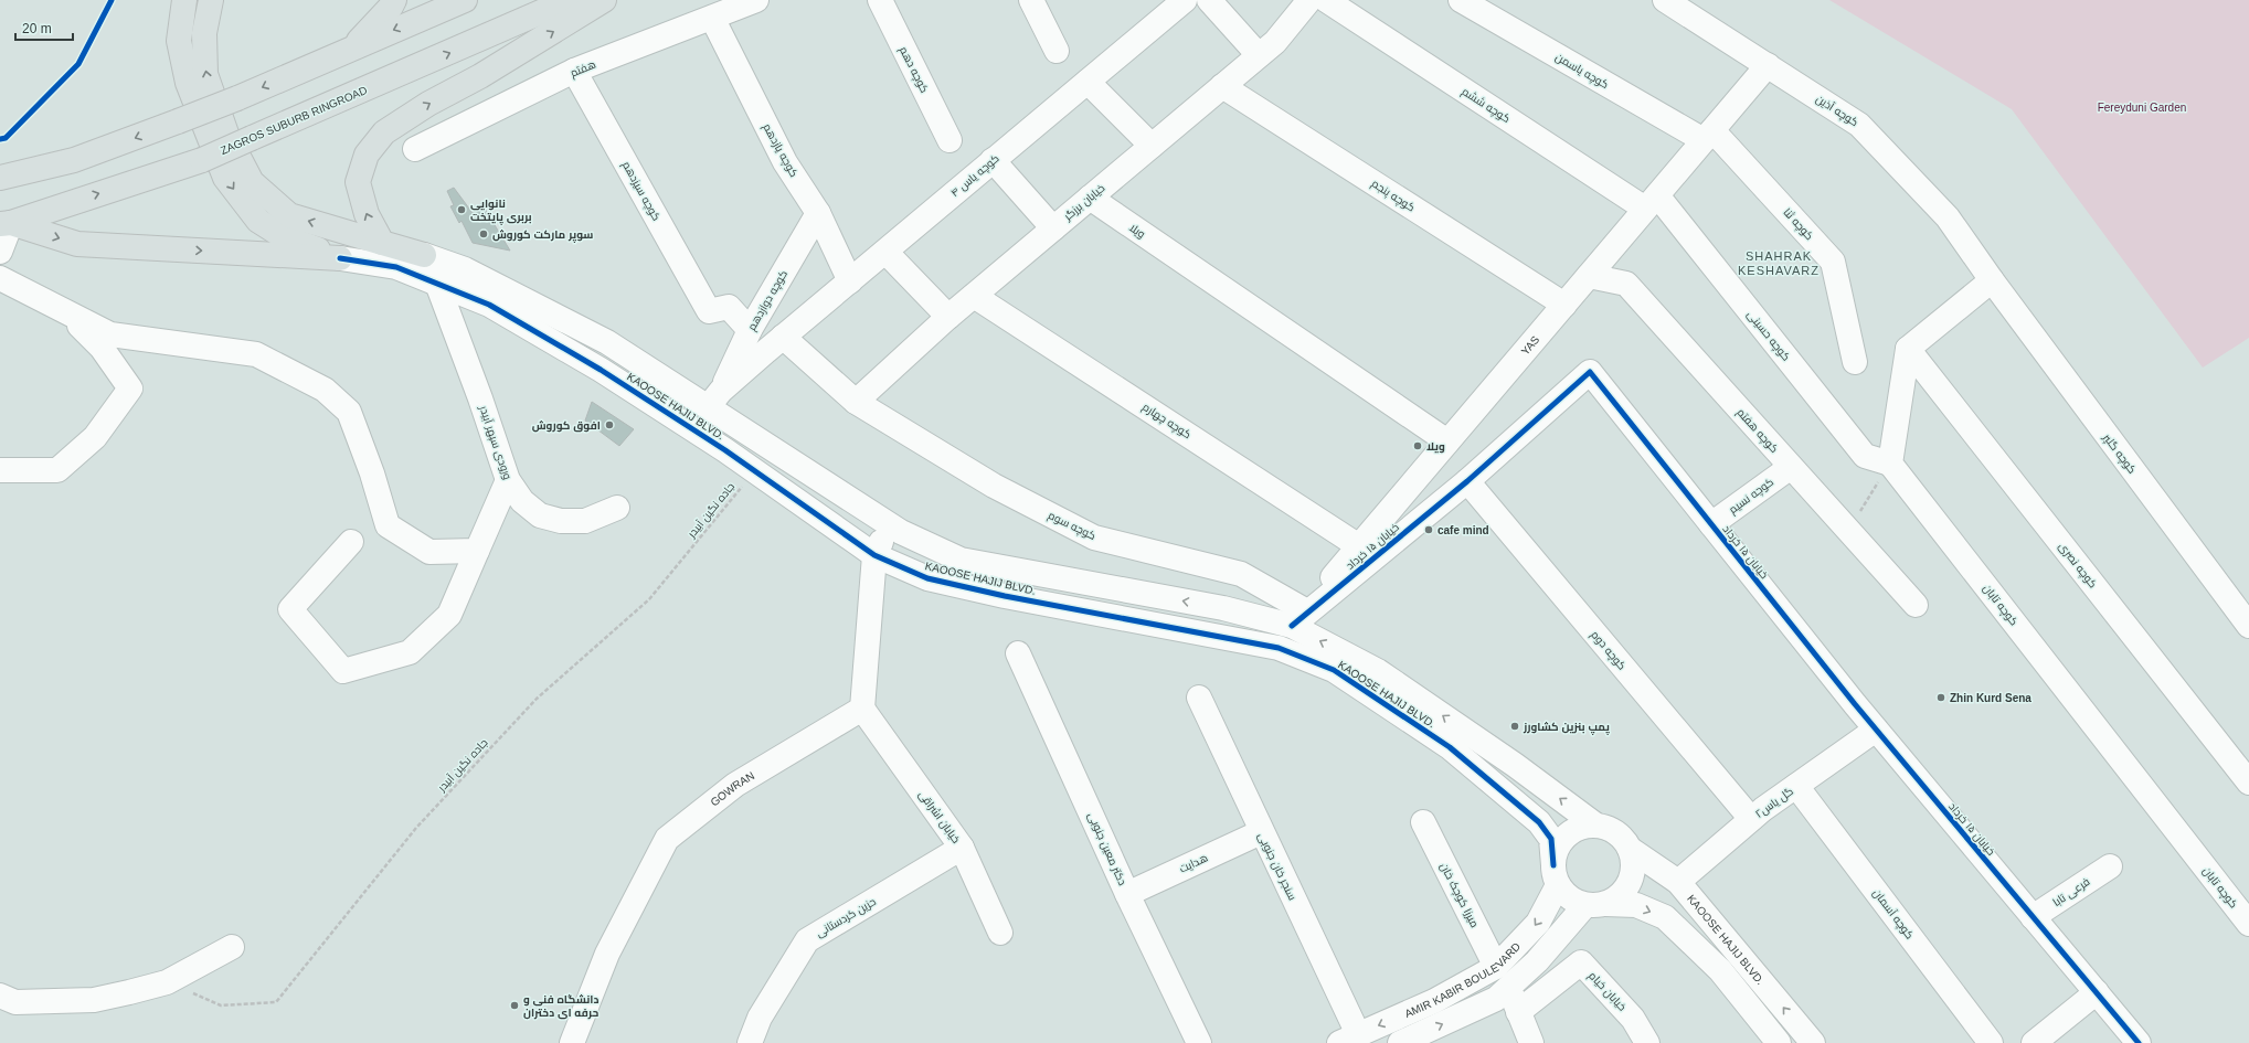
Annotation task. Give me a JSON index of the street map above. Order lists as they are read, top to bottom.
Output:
{
  "streets": {
    "main road": ["ZAGROS SUBURB RINGROAD"],
    "street": [
      "هفتم",
      "کوچه دهم",
      "کوچه یاسمن",
      "کوچه ششم",
      "کوچه آذین",
      "کوچه یازدهم",
      "کوچه یاس ۴",
      "کوچه سیزدهم",
      "کوچه پنجم",
      "خیابان برزگر",
      "کوچه ثنا",
      "ویلا",
      "کوچه دوازدهم",
      "کوچه حسینی",
      "YAS",
      "KAOOSE HAJIJ BLVD.",
      "کوچه چهارم",
      "کوچه هفتم",
      "ورودی سپهر آبیدر",
      "کوچه گلپر",
      "کوچه نسیم",
      "کوچه سوم",
      "خیابان ۱۵ خرداد",
      "کوچه نصری",
      "کوچه تابان",
      "کوچه دوم",
      "GOWRAN",
      "گل یاس۲",
      "خیابان اشراقی",
      "دکتر معین جنوبی",
      "هدایت",
      "سنجر خان جنوبی",
      "فرعی تابا",
      "میرزا کوچک خان",
      "کوچه آسمان",
      "حزین کردستانی",
      "AMIR KABIR BOULEVARD",
      "خیابان خیام"
    ],
    "path": ["جاده نگین آبیدر"]
  },
  "crossings": [
    ["هفتم", "کوچه یازدهم"],
    ["هفتم", "کوچه سیزدهم"],
    ["کوچه یاسمن", "کوچه ثنا"],
    ["کوچه یاسمن", "YAS"],
    ["کوچه ششم", "کوچه حسینی"],
    ["کوچه ششم", "YAS"],
    ["کوچه آذین", "YAS"],
    ["کوچه آذین", "کوچه گلپر"],
    ["کوچه یازدهم", "کوچه یاس ۴"],
    ["کوچه یازدهم", "کوچه دوازدهم"],
    ["کوچه یاس ۴", "کوچه دوازدهم"],
    ["کوچه یاس ۴", "KAOOSE HAJIJ BLVD."],
    ["کوچه یاس ۴", "کوچه سوم"],
    ["کوچه سیزدهم", "کوچه دوازدهم"],
    ["کوچه پنجم", "خیابان برزگر"],
    ["کوچه پنجم", "YAS"],
    ["خیابان برزگر", "ویلا"],
    ["خیابان برزگر", "کوچه چهارم"],
    ["خیابان برزگر", "کوچه سوم"],
    ["کوچه ثنا", "YAS"],
    ["ویلا", "YAS"],
    ["کوچه دوازدهم", "KAOOSE HAJIJ BLVD."],
    ["کوچه حسینی", "YAS"],
    ["کوچه حسینی", "کوچه تابان"],
    ["YAS", "KAOOSE HAJIJ BLVD."],
    ["YAS", "کوچه چهارم"],
    ["YAS", "کوچه هفتم"],
    ["YAS", "کوچه سوم"],
    ["YAS", "خیابان ۱۵ خرداد"],
    ["KAOOSE HAJIJ BLVD.", "ورودی سپهر آبیدر"],
    ["KAOOSE HAJIJ BLVD.", "جاده نگین آبیدر"],
    ["KAOOSE HAJIJ BLVD.", "کوچه سوم"],
    ["KAOOSE HAJIJ BLVD.", "خیابان ۱۵ خرداد"],
    ["KAOOSE HAJIJ BLVD.", "گل یاس۲"],
    ["KAOOSE HAJIJ BLVD.", "AMIR KABIR BOULEVARD"],
    ["کوچه هفتم", "کوچه نسیم"],
    ["کوچه نسیم", "خیابان ۱۵ خرداد"],
    ["کوچه سوم", "خیابان ۱۵ خرداد"],
    ["خیابان ۱۵ خرداد", "کوچه دوم"],
    ["خیابان ۱۵ خرداد", "گل یاس۲"],
    ["خیابان ۱۵ خرداد", "فرعی تابا"],
    ["کوچه دوم", "گل یاس۲"],
    ["GOWRAN", "خیابان اشراقی"],
    ["گل یاس۲", "کوچه آسمان"],
    ["خیابان اشراقی", "حزین کردستانی"],
    ["دکتر معین جنوبی", "هدایت"],
    ["هدایت", "سنجر خان جنوبی"],
    ["سنجر خان جنوبی", "AMIR KABIR BOULEVARD"],
    ["میرزا کوچک خان", "AMIR KABIR BOULEVARD"]
  ],
  "districts": ["SHAHRAK KESHAVARZ"],
  "parks": ["Fereyduni Garden"],
  "places": [
    "نانوایی بربری پایتخت",
    "سوپر مارکت کوروش",
    "افوق کوروش",
    "ویلا",
    "cafe mind",
    "Zhin Kurd Sena",
    "پمپ بنزین کشاورز",
    "دانشگاه فنی و حرفه ای دختران"
  ],
  "scale_bar": "20 m"
}
